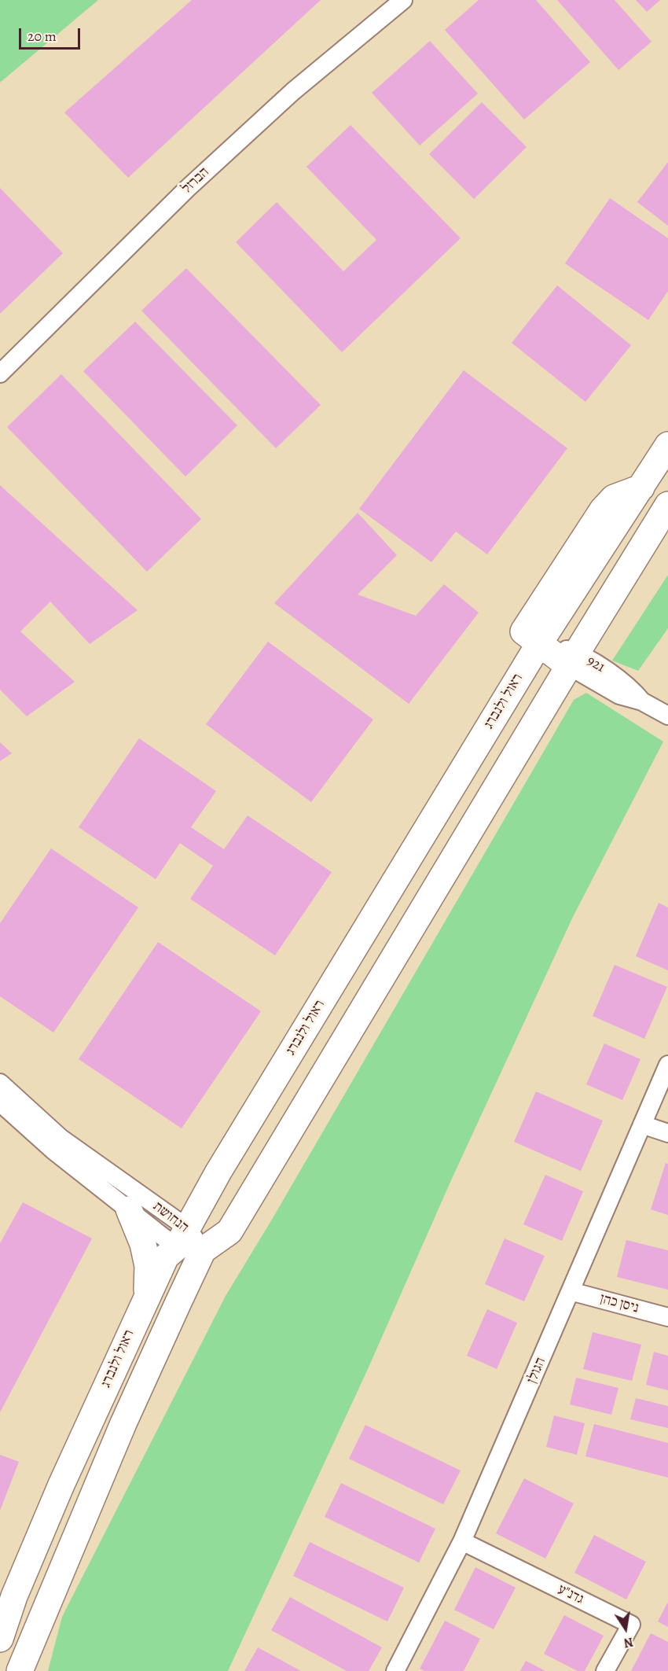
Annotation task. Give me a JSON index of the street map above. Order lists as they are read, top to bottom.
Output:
{
  "streets": {
    "street": [
      "הברזל",
      "921",
      "ראול ולנברג",
      "הנחושת",
      "ניסן כהן",
      "הגולן",
      "גדנ\"ע"
    ]
  },
  "crossings": [
    ["ראול ולנברג", "הנחושת"],
    ["ניסן כהן", "הגולן"],
    ["הגולן", "גדנ\"ע"]
  ],
  "scale_bar": "20 m",
  "north": "bottom"
}
